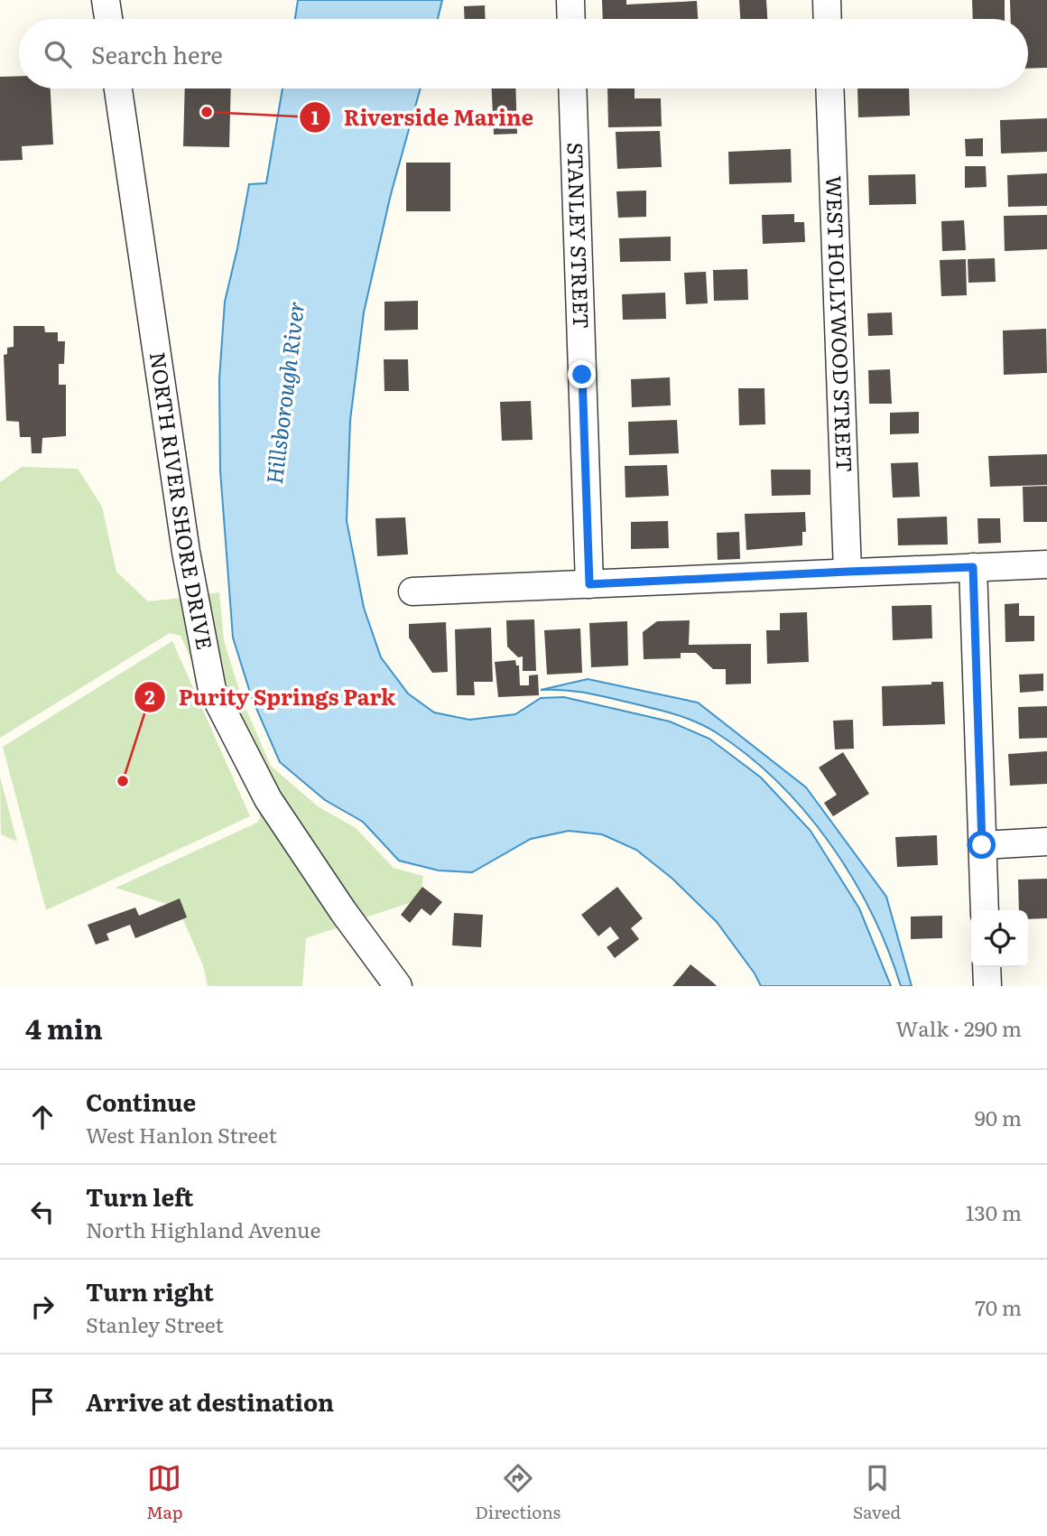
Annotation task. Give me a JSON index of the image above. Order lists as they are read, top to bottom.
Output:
{
  "streets": {
    "street": ["STANLEY STREET", "WEST HOLLYWOOD STREET", "NORTH RIVER SHORE DRIVE"]
  },
  "water": ["Hillsborough River"],
  "places": ["Riverside Marine", "Purity Springs Park"],
  "page": {
    "search": "Search here",
    "heading": ["4 min", "Walk · 290 m"],
    "list": [
      ["Continue", "West Hanlon Street", "90 m"],
      ["Turn left", "North Highland Avenue", "130 m"],
      ["Turn right", "Stanley Street", "70 m"],
      "Arrive at destination"
    ],
    "nav": ["Map", "Directions", "Saved"]
  }
}
